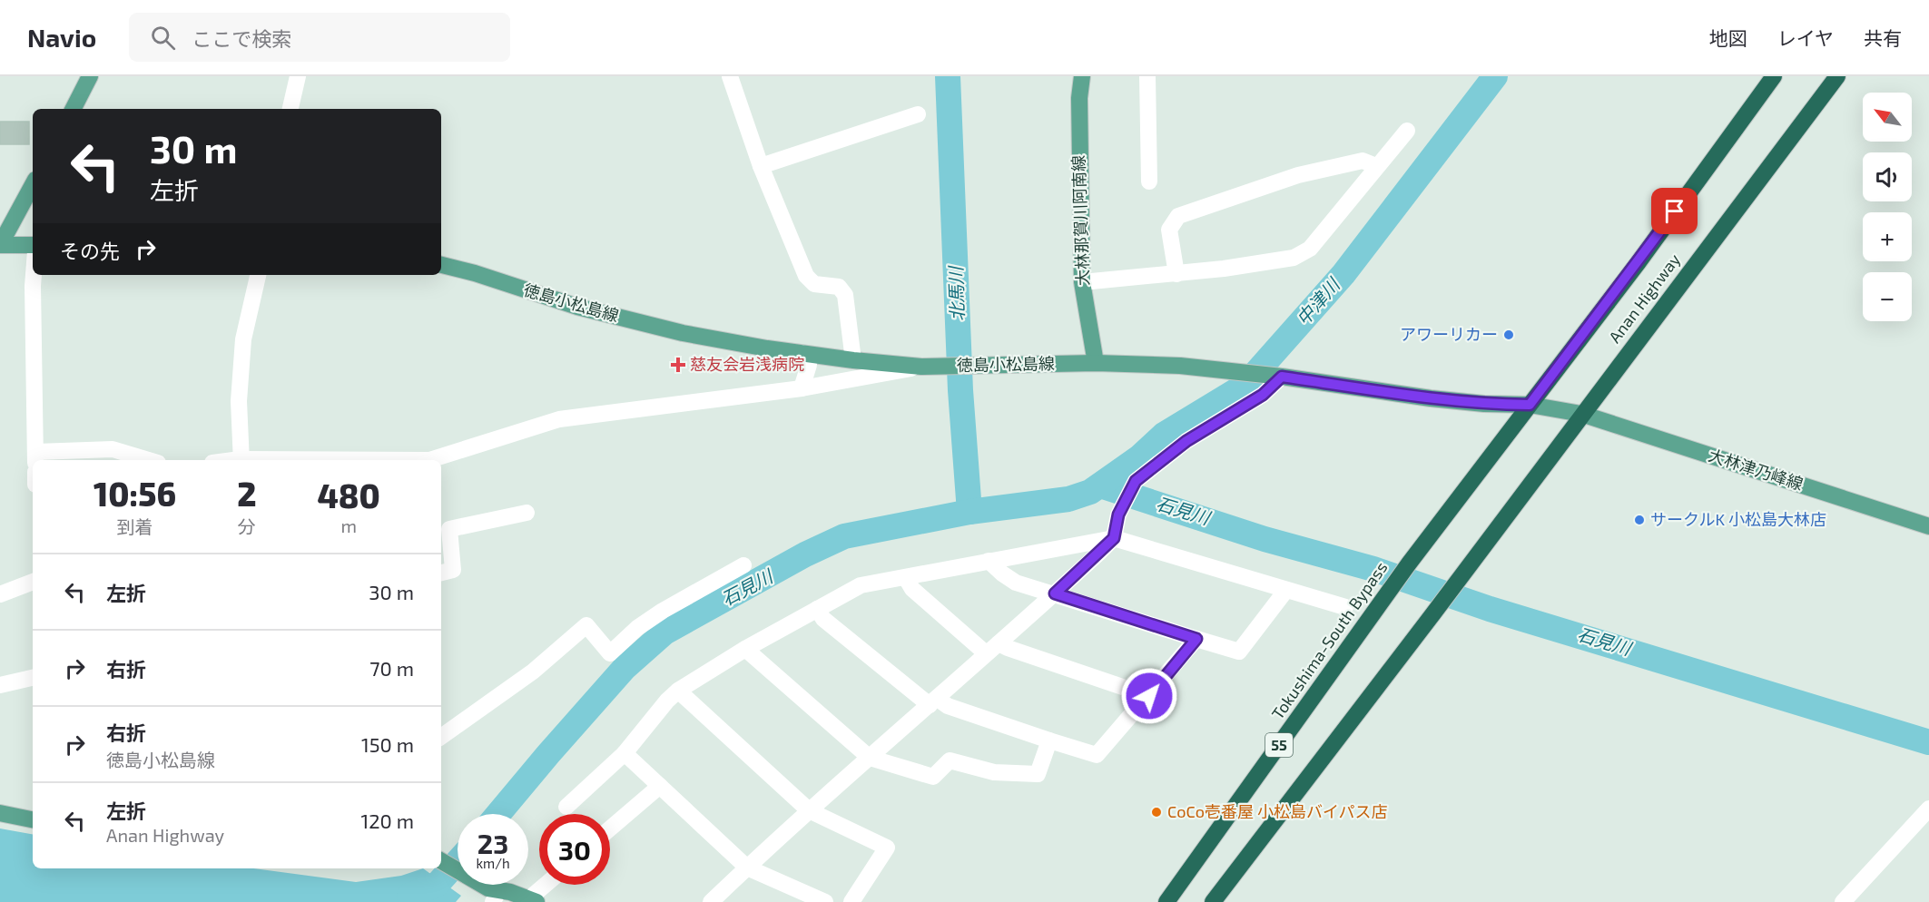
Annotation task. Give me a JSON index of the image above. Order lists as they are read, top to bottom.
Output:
{
  "streets": {
    "highway": ["Anan Highway", "Tokushima-South Bypass", "55"],
    "main road": ["大林那賀川阿南線", "徳島小松島線", "大林津乃峰線"]
  },
  "crossings": [
    ["大林那賀川阿南線", "徳島小松島線"],
    ["Anan Highway", "徳島小松島線"],
    ["Anan Highway", "大林津乃峰線"],
    ["Anan Highway", "Tokushima-South Bypass"],
    ["Anan Highway", "55"],
    ["徳島小松島線", "大林津乃峰線"],
    ["徳島小松島線", "Tokushima-South Bypass"],
    ["徳島小松島線", "55"],
    ["大林津乃峰線", "55"]
  ],
  "water": ["北馬川", "中津川", "石見川"],
  "places": {
    "other": ["アワーリカー", "サークルK 小松島大林店", "CoCo壱番屋 小松島バイパス店"],
    "health": ["慈友会岩浅病院"]
  },
  "north": "top left",
  "page": {
    "header": "Navio",
    "search": "ここで検索",
    "nav": ["地図", "レイヤ", "共有"],
    "map_buttons": ["+", "−"],
    "turn": ["30 m", "左折"],
    "then": "その先",
    "eta": [
      "10:56",
      "到着",
      "2",
      "分",
      "480",
      "m"
    ],
    "list": [
      {
        "name": "左折",
        "value": "30 m"
      },
      {
        "name": "右折",
        "value": "70 m"
      },
      {
        "name": "右折",
        "note": "徳島小松島線",
        "value": "150 m"
      },
      {
        "name": "左折",
        "note": "Anan Highway",
        "value": "120 m"
      }
    ],
    "speed": "23 km/h",
    "limit": "30"
  }
}
